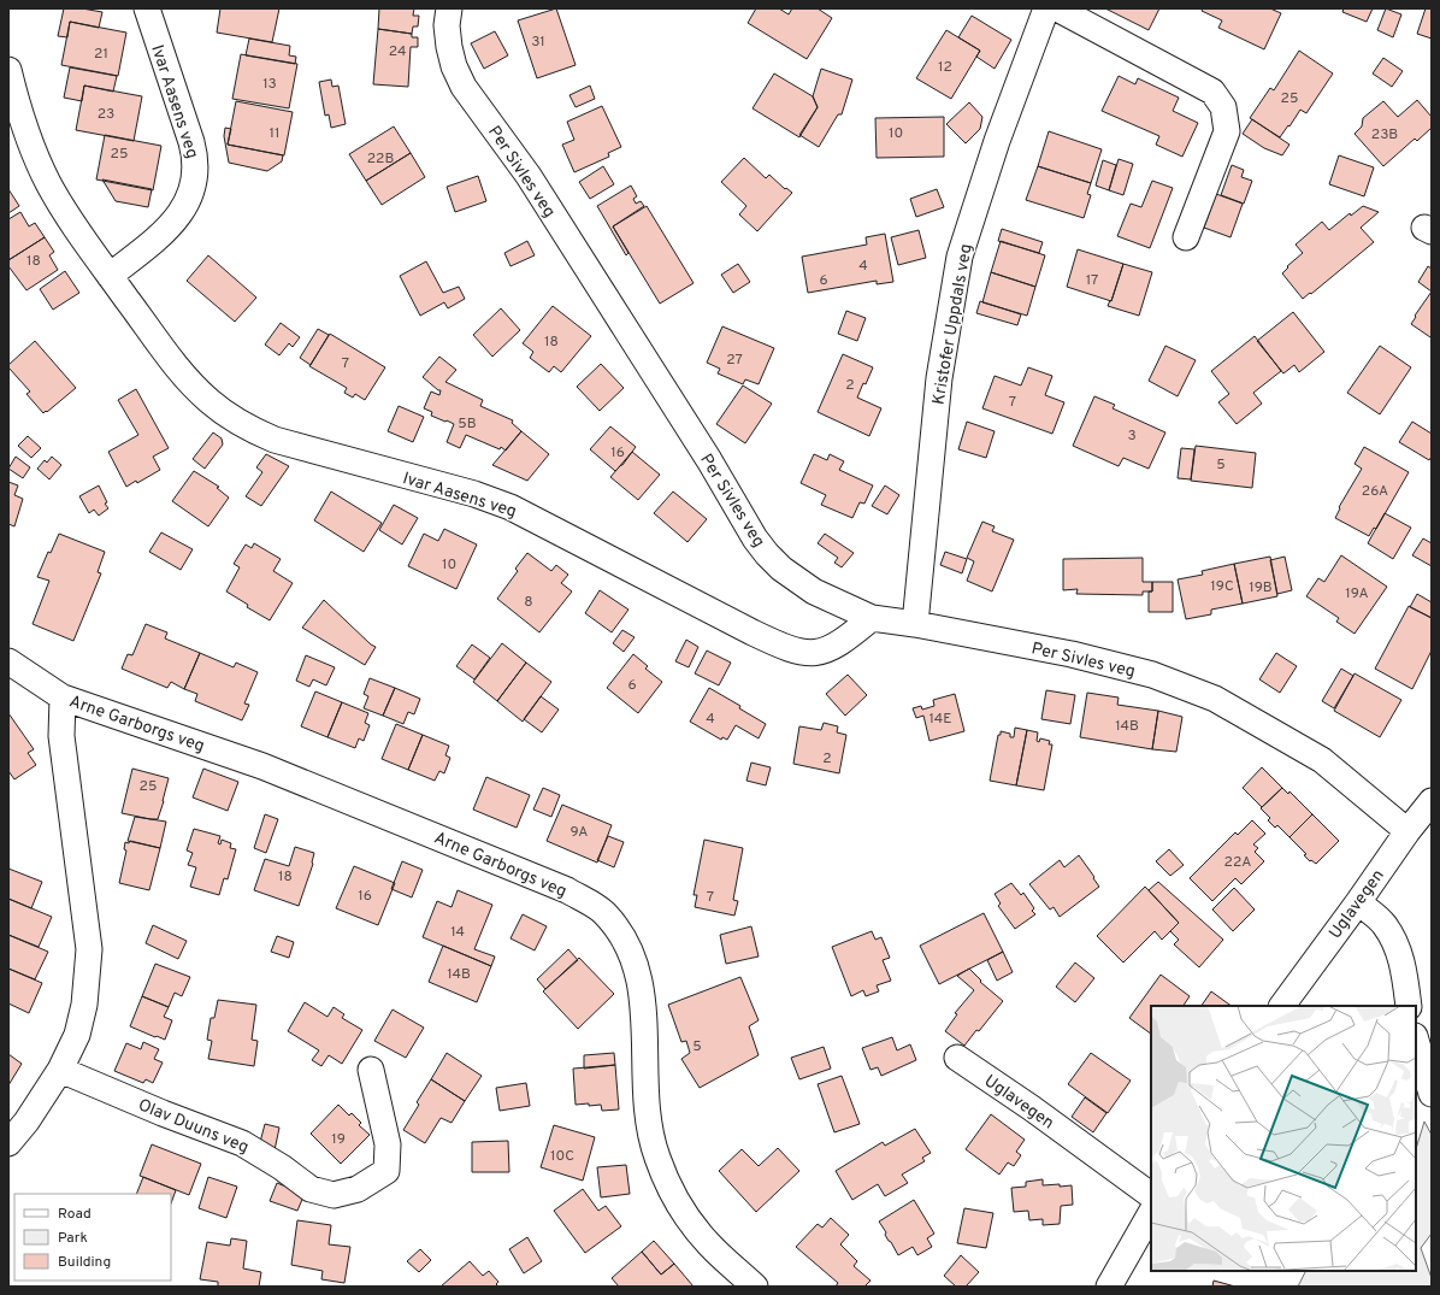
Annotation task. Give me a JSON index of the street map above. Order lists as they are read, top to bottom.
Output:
{
  "streets": {
    "street": [
      "Ivar Aasens veg",
      "Per Sivles veg",
      "Kristofer Uppdals veg",
      "Arne Garborgs veg",
      "Uglavegen",
      "Olav Duuns veg"
    ]
  },
  "crossings": [
    ["Ivar Aasens veg", "Per Sivles veg"],
    ["Per Sivles veg", "Kristofer Uppdals veg"],
    ["Per Sivles veg", "Uglavegen"]
  ],
  "house_numbers": [
    "31",
    "24",
    "21",
    "12",
    "13",
    "25",
    "23",
    "11",
    "10",
    "23B",
    "25",
    "22B",
    "18",
    "4",
    "6",
    "17",
    "18",
    "27",
    "7",
    "2",
    "7",
    "5B",
    "3",
    "16",
    "5",
    "26A",
    "10",
    "19C",
    "19B",
    "19A",
    "8",
    "6",
    "4",
    "14E",
    "14B",
    "2",
    "25",
    "9A",
    "22A",
    "18",
    "16",
    "7",
    "14",
    "14B",
    "5",
    "19",
    "10C"
  ],
  "legend": ["Road", "Park", "Building"]
}
